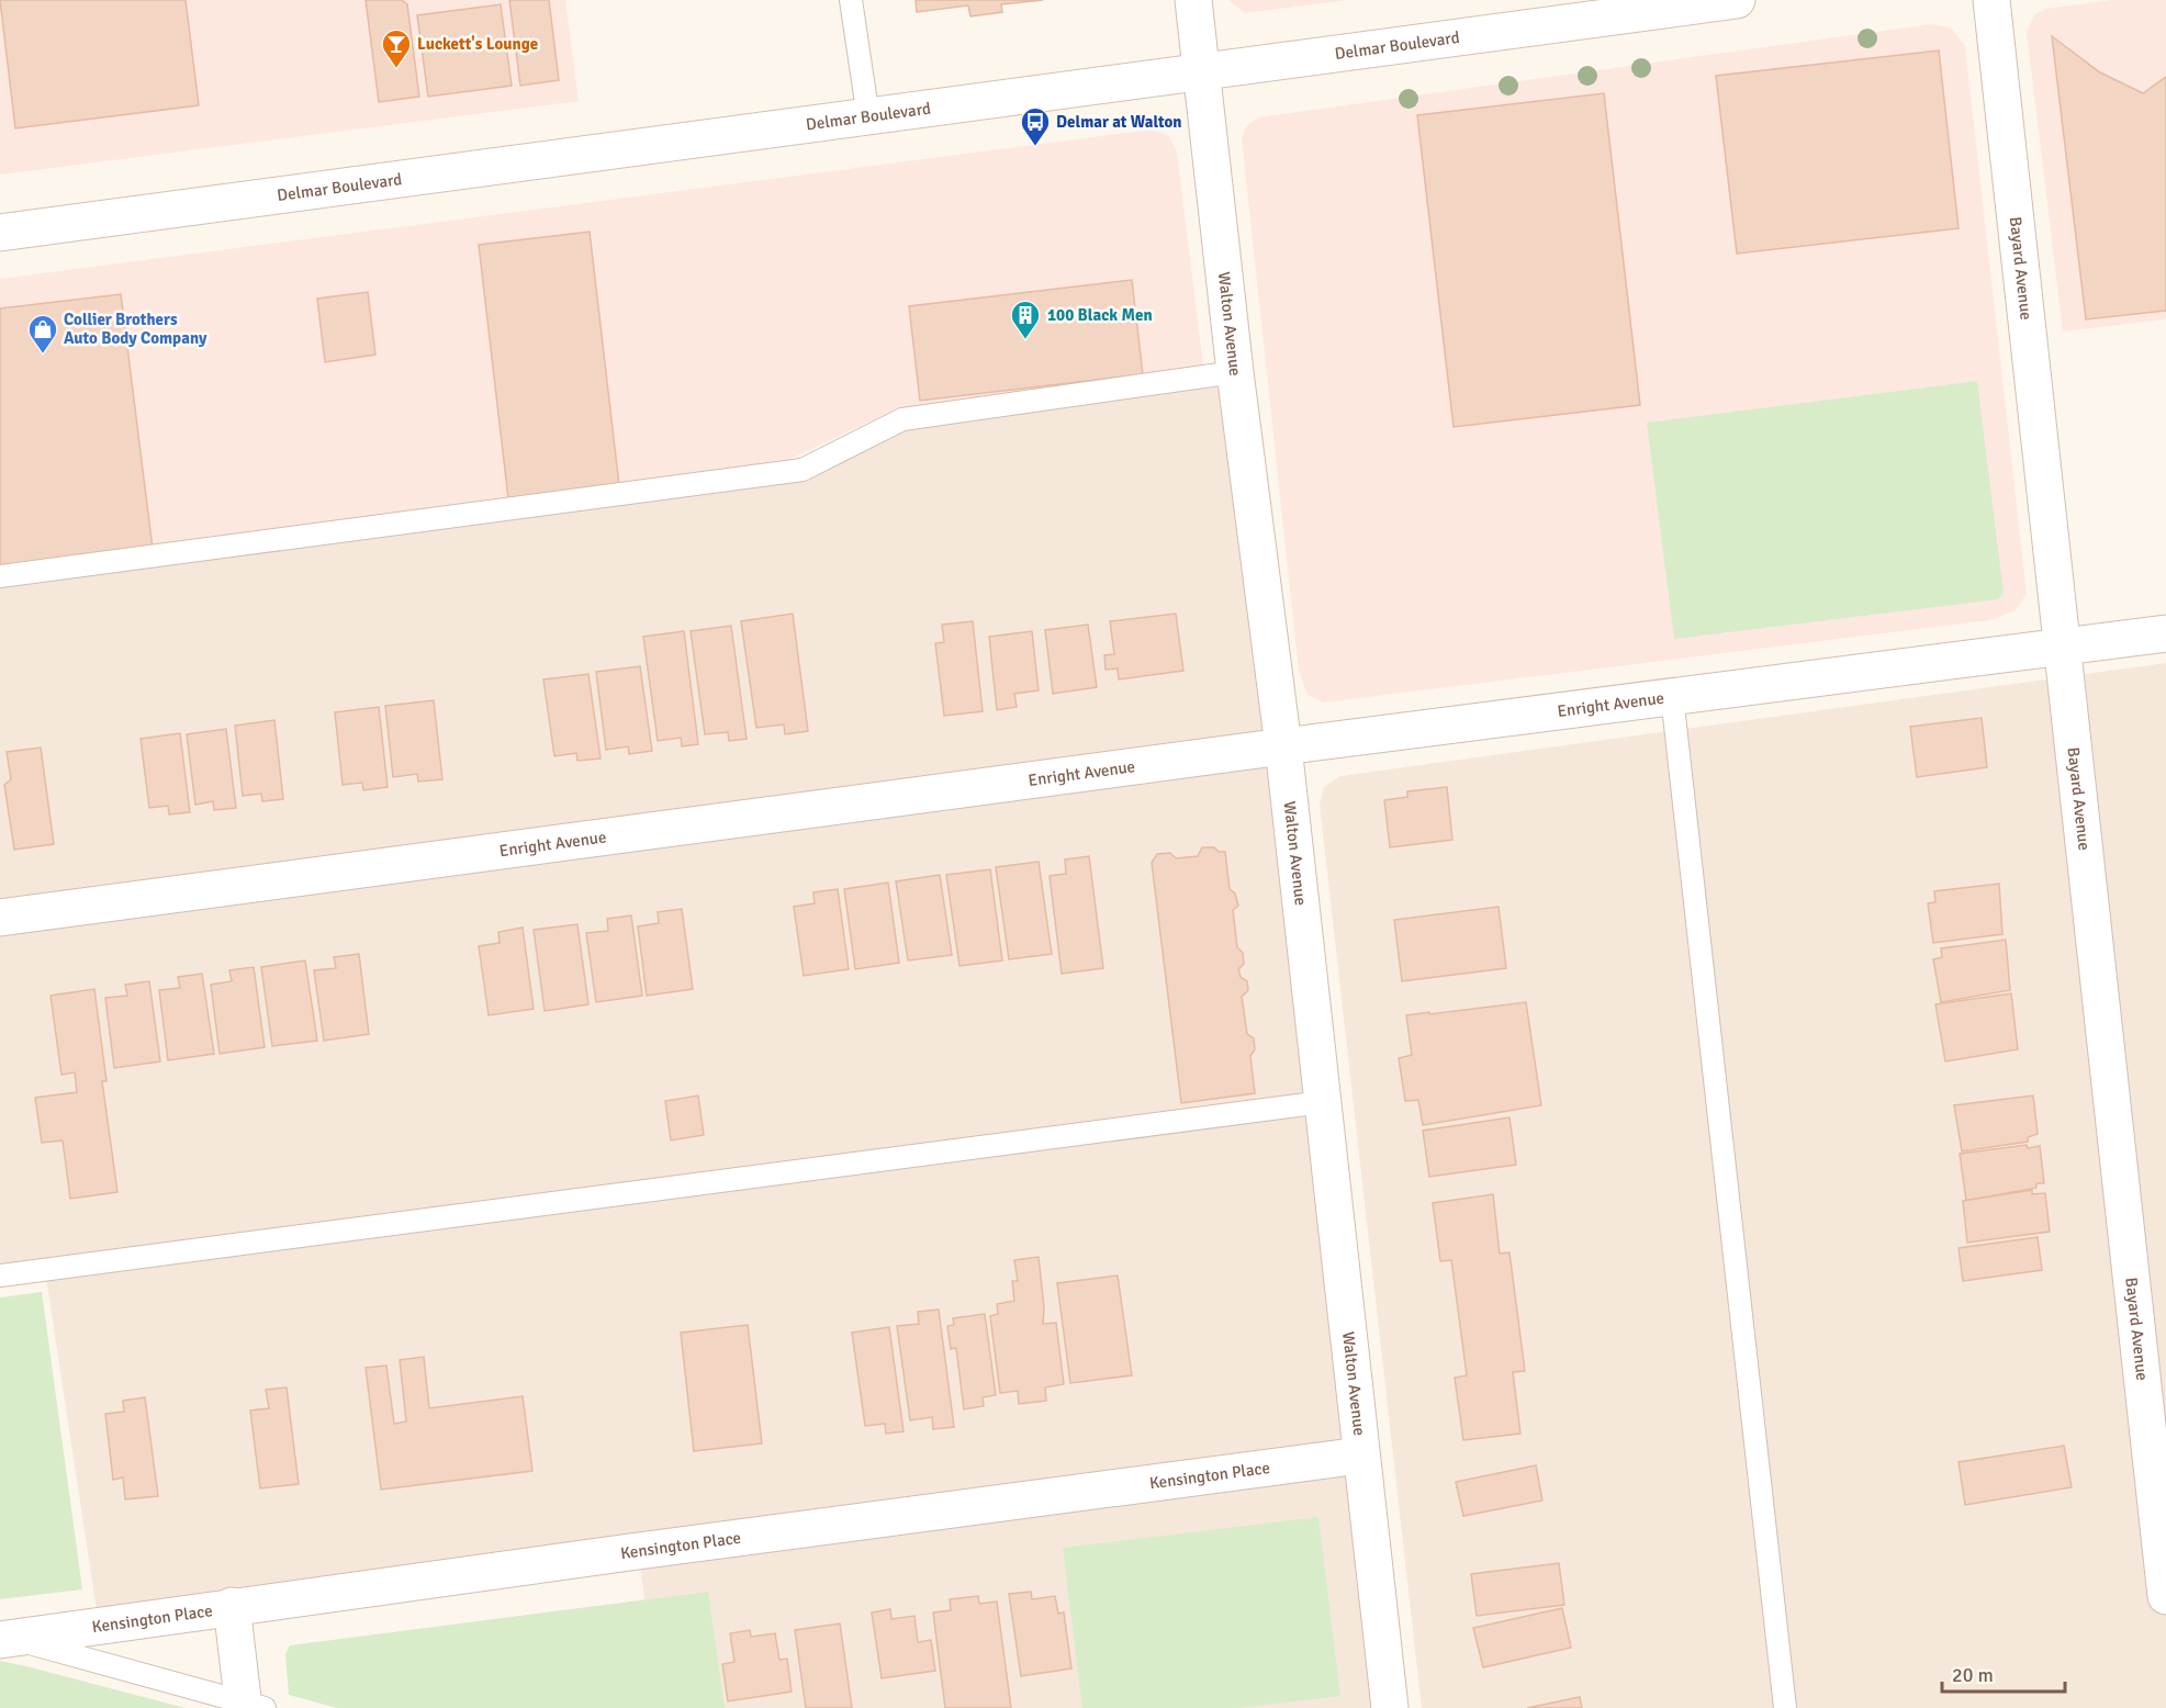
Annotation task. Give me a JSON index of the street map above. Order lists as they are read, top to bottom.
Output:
{
  "streets": {
    "street": [
      "Delmar Boulevard",
      "Bayard Avenue",
      "Walton Avenue",
      "Enright Avenue",
      "Kensington Place"
    ]
  },
  "crossings": [
    ["Delmar Boulevard", "Walton Avenue"],
    ["Bayard Avenue", "Enright Avenue"],
    ["Walton Avenue", "Enright Avenue"],
    ["Walton Avenue", "Kensington Place"]
  ],
  "places": {
    "bar": ["Luckett's Lounge"],
    "bus stop": ["Delmar at Walton"],
    "building": ["100 Black Men"],
    "shop": ["Collier Brothers Auto Body Company"]
  },
  "scale_bar": "20 m"
}
